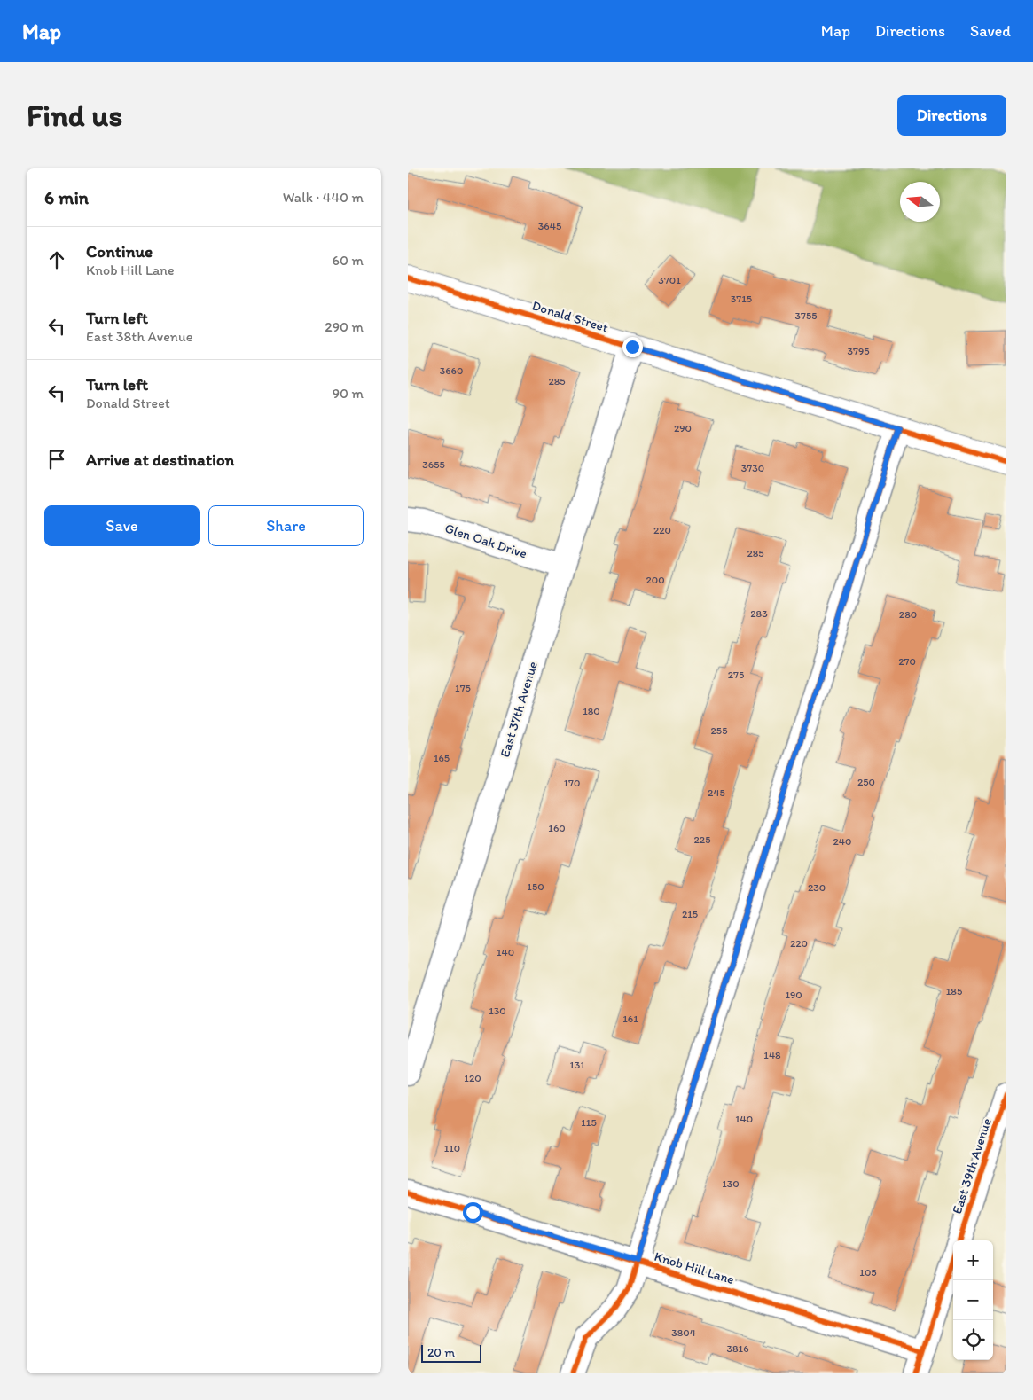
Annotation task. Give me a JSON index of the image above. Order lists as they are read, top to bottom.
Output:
{
  "streets": {
    "street": [
      "Donald Street",
      "Glen Oak Drive",
      "East 37th Avenue",
      "East 39th Avenue",
      "Knob Hill Lane"
    ]
  },
  "crossings": [
    ["Donald Street", "East 37th Avenue"],
    ["Glen Oak Drive", "East 37th Avenue"]
  ],
  "house_numbers": [
    "3645",
    "3701",
    "3715",
    "3755",
    "3795",
    "3660",
    "285",
    "290",
    "3655",
    "3730",
    "220",
    "285",
    "200",
    "283",
    "280",
    "270",
    "275",
    "175",
    "180",
    "255",
    "165",
    "250",
    "170",
    "245",
    "160",
    "225",
    "240",
    "150",
    "230",
    "215",
    "220",
    "140",
    "185",
    "190",
    "130",
    "161",
    "148",
    "131",
    "120",
    "140",
    "115",
    "110",
    "130",
    "105",
    "3804",
    "3816"
  ],
  "scale_bar": "20 m",
  "north": "left",
  "page": {
    "header": "Map",
    "nav": ["Map", "Directions", "Saved"],
    "buttons": [
      "Directions",
      ["Save", "Share"]
    ],
    "title": "Find us",
    "heading": ["6 min", "Walk · 440 m"],
    "list": [
      ["Continue", "Knob Hill Lane", "60 m"],
      ["Turn left", "East 38th Avenue", "290 m"],
      ["Turn left", "Donald Street", "90 m"],
      "Arrive at destination"
    ],
    "map_buttons": ["+", "−"],
    "scale": "20 m"
  }
}
